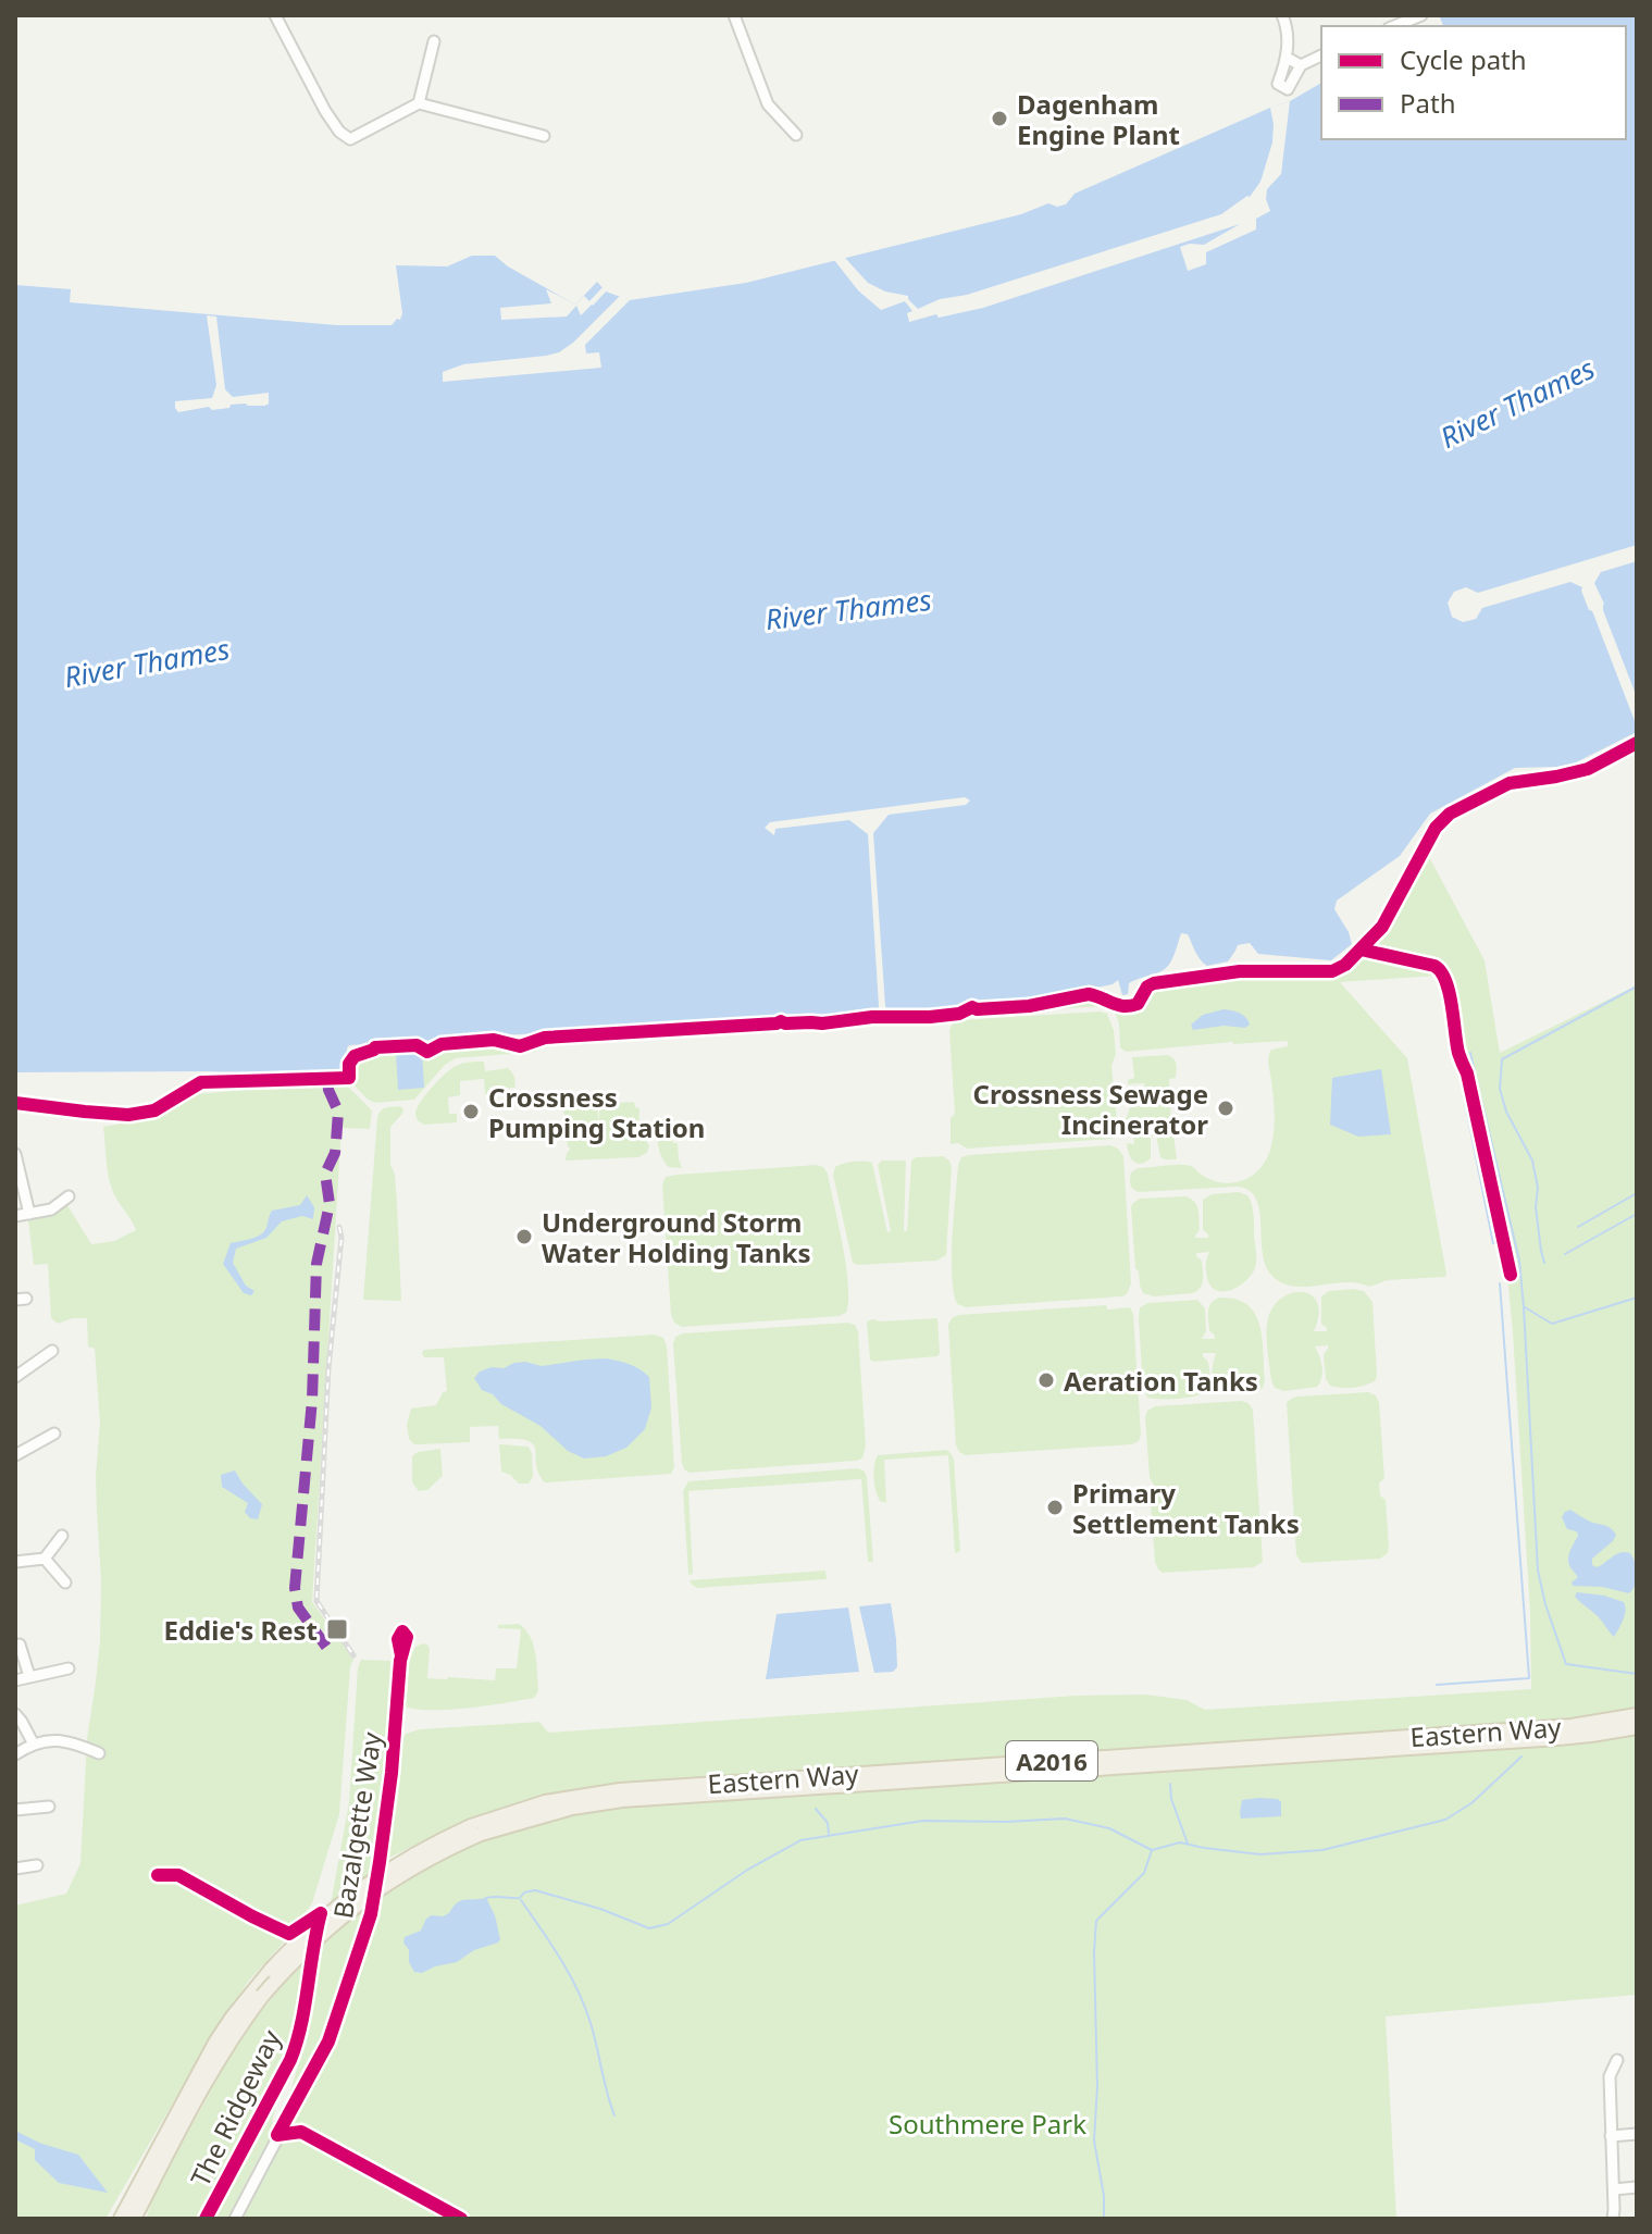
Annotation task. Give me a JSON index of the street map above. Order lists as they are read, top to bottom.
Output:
{
  "streets": {
    "main road": ["Eastern Way", "A2016"],
    "street": ["Bazalgette Way"],
    "cycle path": ["The Ridgeway"]
  },
  "water": ["River Thames"],
  "parks": ["Southmere Park"],
  "places": {
    "other": [
      "Dagenham Engine Plant",
      "Crossness Sewage Incinerator",
      "Crossness Pumping Station",
      "Underground Storm Water Holding Tanks",
      "Aeration Tanks",
      "Primary Settlement Tanks"
    ],
    "transit": ["Eddie's Rest"]
  },
  "legend": ["Cycle path", "Path"]
}
